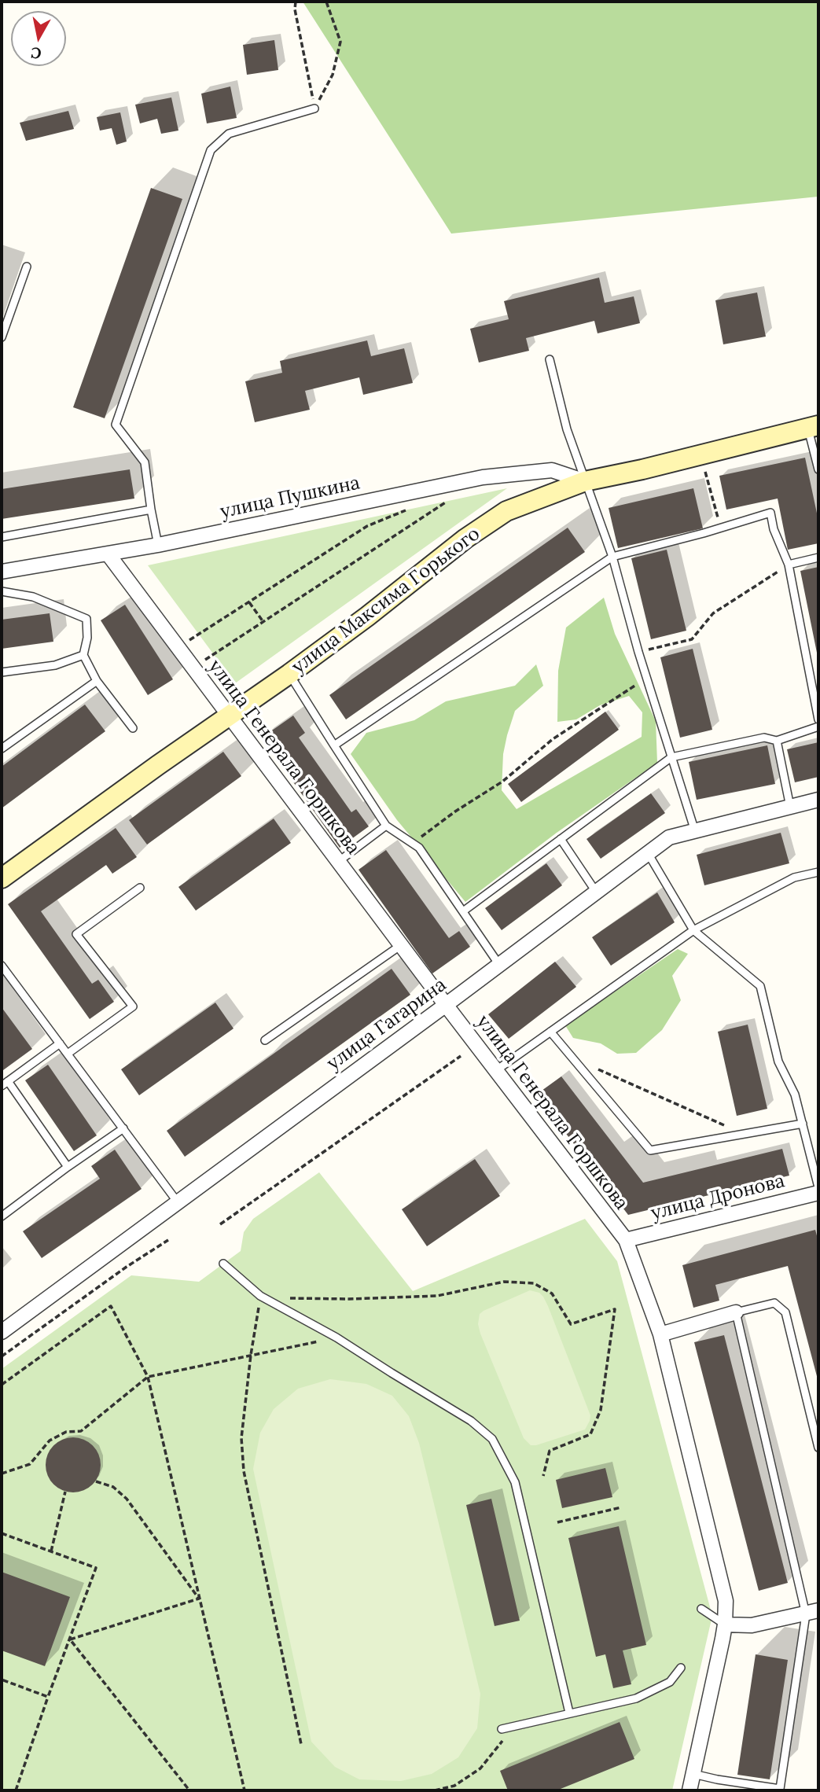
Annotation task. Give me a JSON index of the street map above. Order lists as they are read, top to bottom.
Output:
{
  "streets": {
    "street": [
      "улица Пушкина",
      "улица Максима Горького",
      "улица Генерала Горшкова",
      "улица Гагарина",
      "улица Дронова"
    ]
  },
  "crossings": [
    ["улица Пушкина", "улица Максима Горького"],
    ["улица Пушкина", "улица Генерала Горшкова"],
    ["улица Максима Горького", "улица Генерала Горшкова"],
    ["улица Генерала Горшкова", "улица Гагарина"],
    ["улица Генерала Горшкова", "улица Дронова"]
  ],
  "north": "bottom"
}
